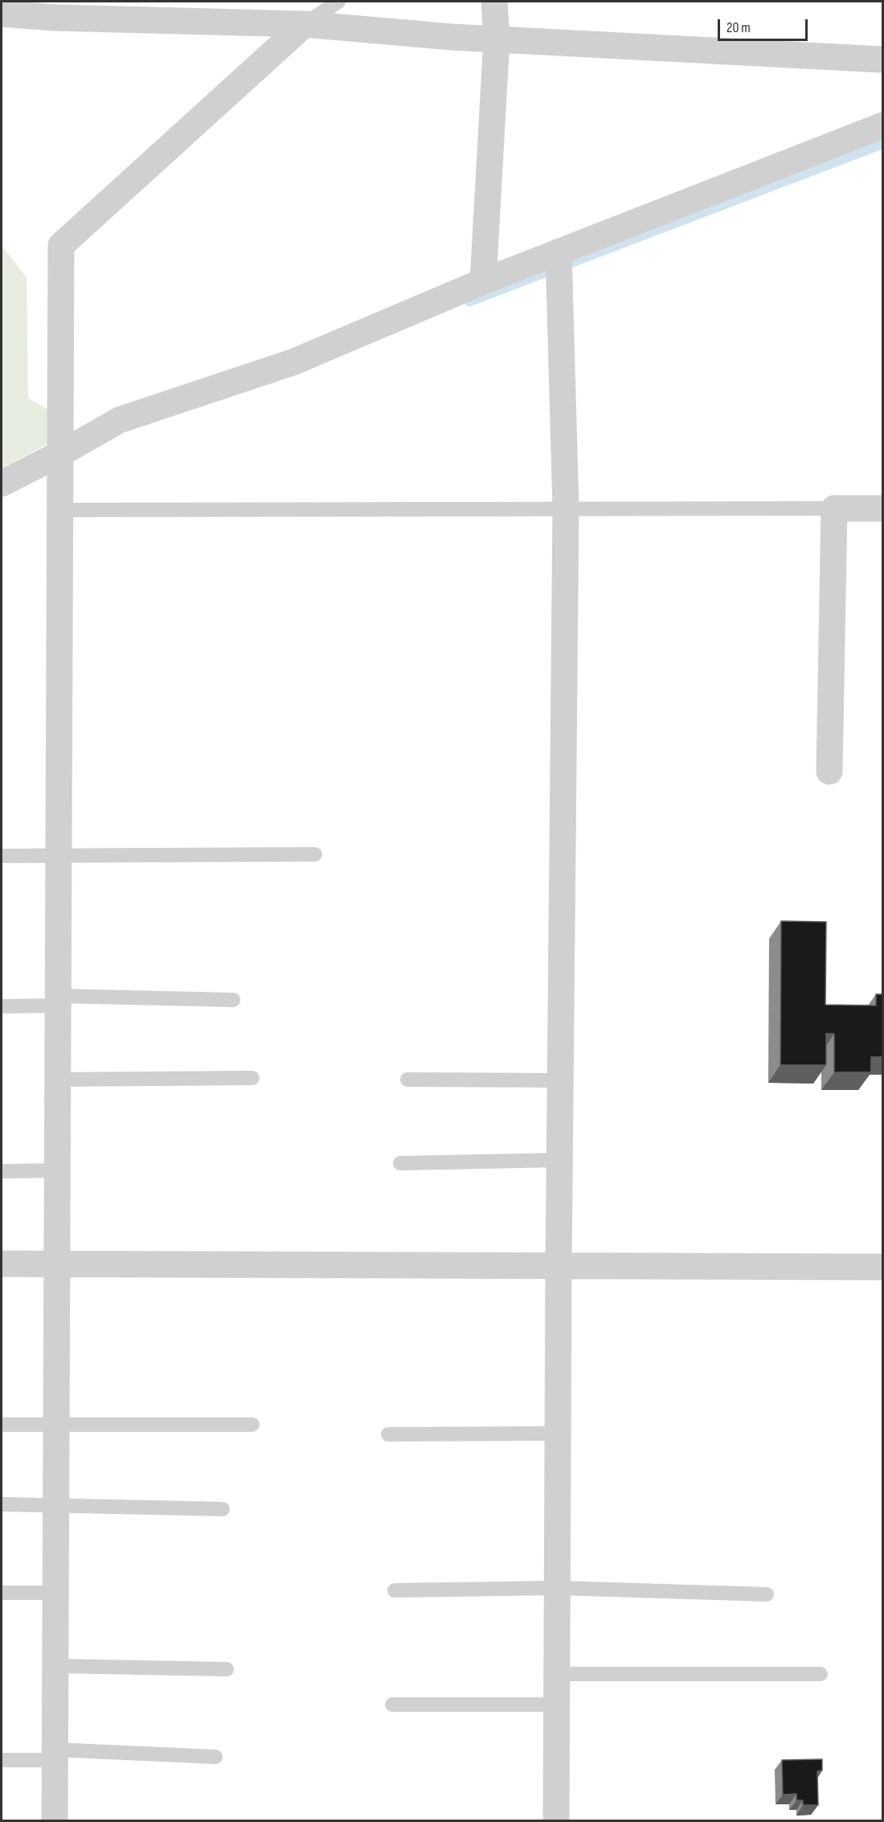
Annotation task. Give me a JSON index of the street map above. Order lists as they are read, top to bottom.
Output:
{
  "scale_bar": "20 m"
}
